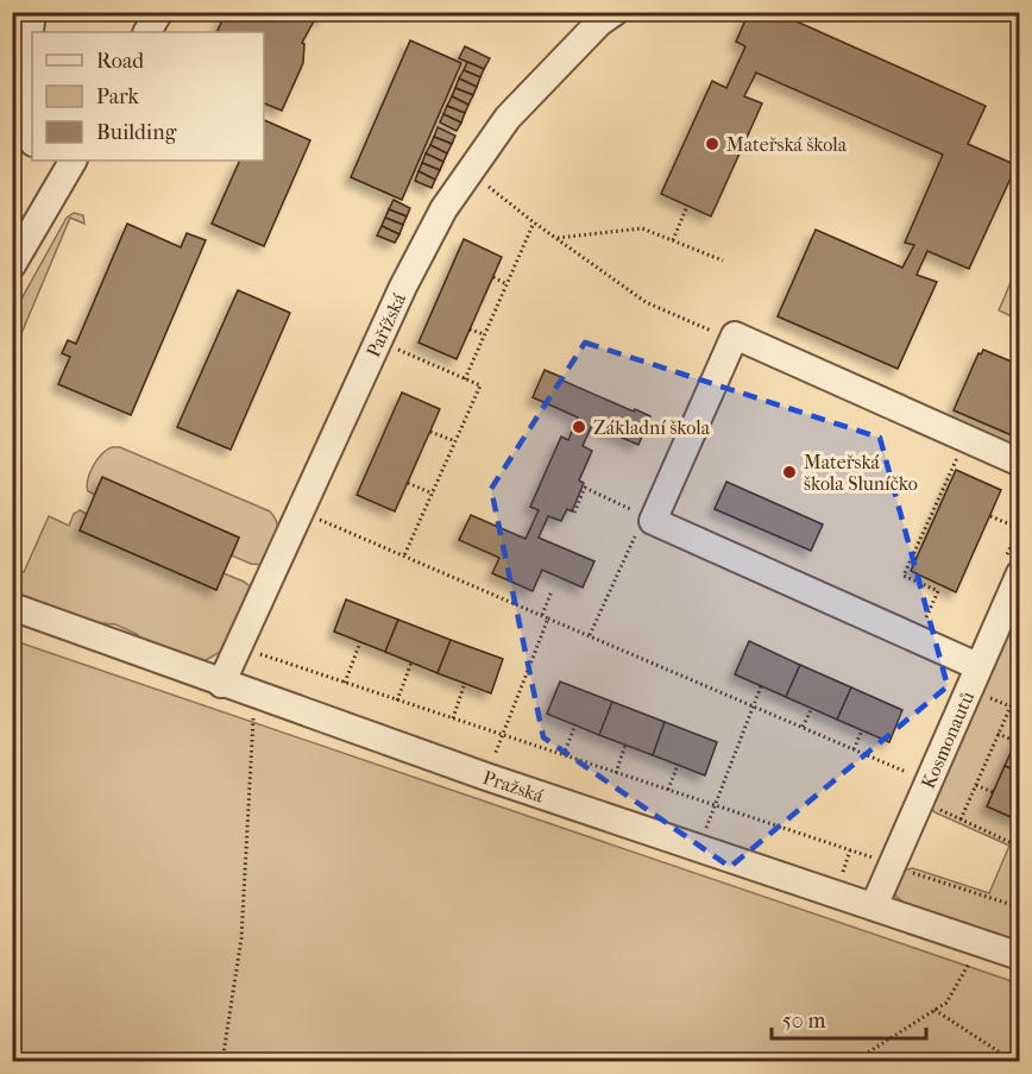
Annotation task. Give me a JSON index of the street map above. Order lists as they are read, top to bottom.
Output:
{
  "streets": {
    "street": ["Pařížská", "Kosmonautů", "Pražská"]
  },
  "crossings": [
    ["Pařížská", "Pražská"],
    ["Kosmonautů", "Pražská"]
  ],
  "places": ["Mateřská škola", "Základní škola", "Mateřská škola Sluníčko"],
  "legend": ["Road", "Park", "Building"],
  "scale_bar": "50 m"
}
